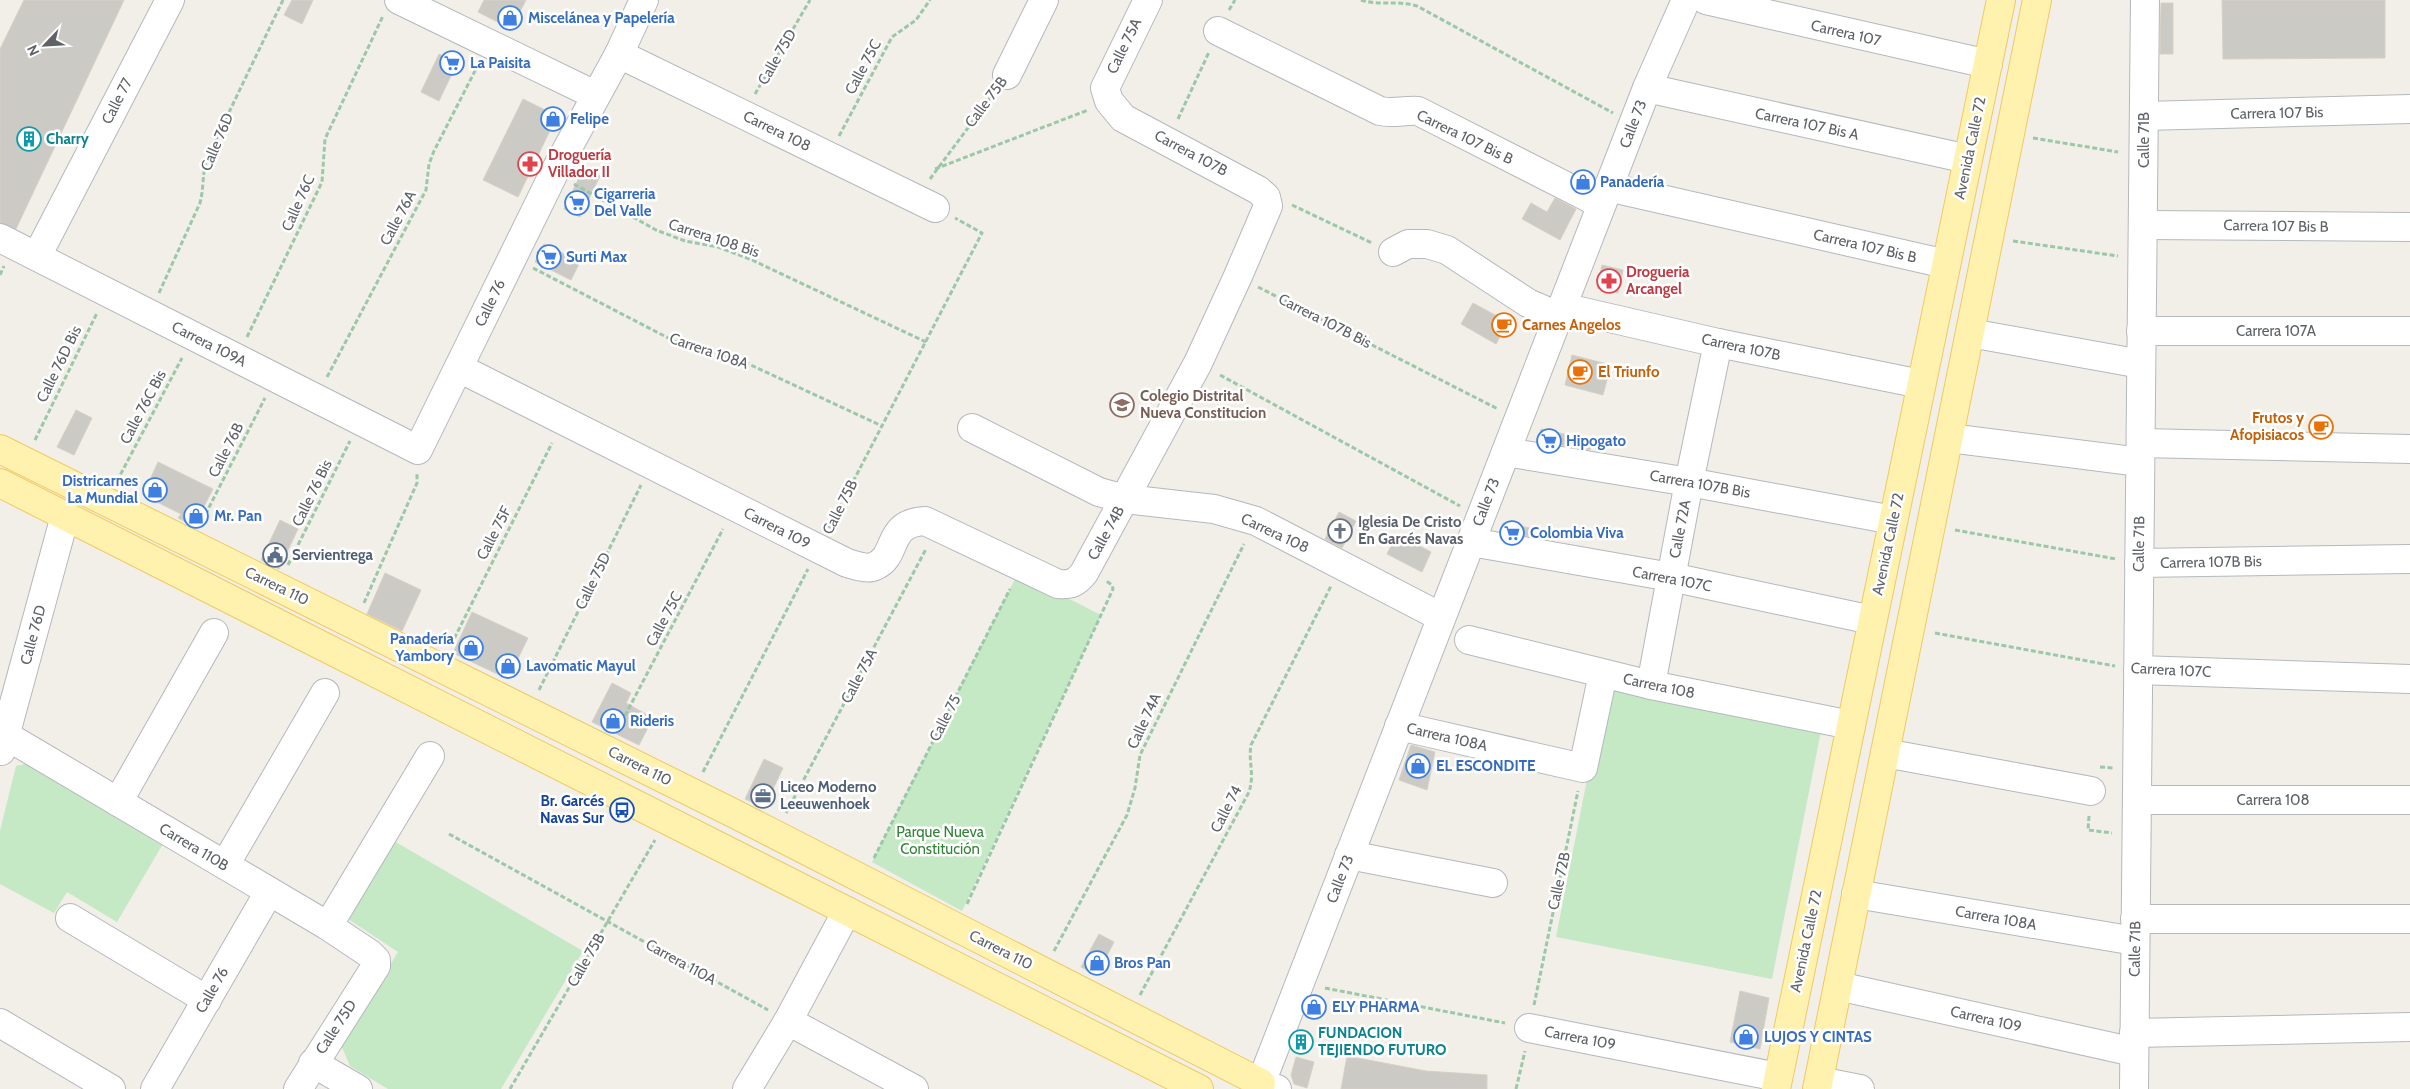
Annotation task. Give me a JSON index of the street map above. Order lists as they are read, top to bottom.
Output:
{
  "streets": {
    "main road": ["Avenida Calle 72", "Carrera 110"],
    "street": [
      "Carrera 107",
      "Calle 75A",
      "Calle 75D",
      "Calle 77",
      "Calle 75B",
      "Carrera 107 Bis",
      "Calle 73",
      "Carrera 107 Bis A",
      "Carrera 108",
      "Carrera 107 Bis B",
      "Calle 71B",
      "Calle 76D",
      "Carrera 107B",
      "Calle 76",
      "Carrera 107B Bis",
      "Carrera 107A",
      "Carrera 109A",
      "Carrera 108A",
      "Carrera 109",
      "Calle 72A",
      "Calle 74B",
      "Carrera 107C",
      "Carrera 110B"
    ],
    "path": [
      "Calle 75C",
      "Calle 76C",
      "Calle 76A",
      "Carrera 108 Bis",
      "Calle 76D Bis",
      "Calle 76C Bis",
      "Calle 76B",
      "Calle 76 Bis",
      "Calle 75F",
      "Calle 75",
      "Calle 74A",
      "Calle 74",
      "Calle 72B",
      "Carrera 110A"
    ]
  },
  "crossings": [
    ["Carrera 107", "Avenida Calle 72"],
    ["Calle 75A", "Carrera 107B"],
    ["Calle 75A", "Carrera 109"],
    ["Calle 75D", "Carrera 108"],
    ["Calle 75D", "Carrera 109"],
    ["Calle 75D", "Carrera 110B"],
    ["Calle 75C", "Carrera 108"],
    ["Calle 75C", "Carrera 109"],
    ["Calle 77", "Carrera 109A"],
    ["Calle 75B", "Carrera 108"],
    ["Calle 75B", "Carrera 108 Bis"],
    ["Calle 75B", "Carrera 108A"],
    ["Calle 75B", "Carrera 109"],
    ["Calle 75B", "Carrera 110A"],
    ["Carrera 107 Bis", "Calle 71B"],
    ["Calle 73", "Carrera 107 Bis A"],
    ["Calle 73", "Carrera 108"],
    ["Calle 73", "Carrera 107 Bis B"],
    ["Calle 73", "Carrera 107B"],
    ["Calle 73", "Carrera 107B Bis"],
    ["Calle 73", "Carrera 108A"],
    ["Calle 73", "Carrera 107C"],
    ["Calle 73", "Carrera 110"],
    ["Carrera 107 Bis A", "Avenida Calle 72"],
    ["Carrera 108", "Calle 71B"],
    ["Carrera 108", "Avenida Calle 72"],
    ["Carrera 108", "Calle 76"],
    ["Carrera 108", "Calle 72A"],
    ["Carrera 108", "Calle 74B"],
    ["Carrera 108", "Calle 74A"],
    ["Carrera 108", "Calle 74"],
    ["Carrera 107 Bis B", "Calle 71B"],
    ["Carrera 107 Bis B", "Avenida Calle 72"],
    ["Calle 71B", "Carrera 107B Bis"],
    ["Calle 71B", "Carrera 107A"],
    ["Calle 71B", "Carrera 108A"],
    ["Calle 71B", "Carrera 109"],
    ["Calle 71B", "Carrera 107C"],
    ["Calle 76D", "Carrera 109A"],
    ["Calle 76D", "Carrera 110B"],
    ["Avenida Calle 72", "Carrera 107B"],
    ["Avenida Calle 72", "Carrera 107B Bis"],
    ["Avenida Calle 72", "Carrera 109"],
    ["Avenida Calle 72", "Carrera 107C"],
    ["Carrera 107B", "Calle 72A"],
    ["Carrera 107B", "Calle 74B"],
    ["Calle 76C", "Carrera 109A"],
    ["Calle 76A", "Carrera 109A"],
    ["Carrera 108 Bis", "Calle 76"],
    ["Calle 76", "Carrera 109A"],
    ["Calle 76", "Carrera 108A"],
    ["Calle 76", "Carrera 109"],
    ["Calle 76", "Carrera 110B"],
    ["Carrera 107B Bis", "Calle 72A"],
    ["Carrera 107B Bis", "Calle 74B"],
    ["Carrera 109A", "Calle 76D Bis"],
    ["Carrera 109A", "Calle 76C Bis"],
    ["Carrera 109A", "Calle 76B"],
    ["Carrera 109A", "Calle 76 Bis"],
    ["Carrera 108A", "Calle 72B"],
    ["Carrera 109", "Calle 75F"],
    ["Carrera 109", "Calle 74B"],
    ["Carrera 109", "Calle 75"],
    ["Carrera 109", "Calle 72B"],
    ["Calle 72A", "Carrera 107C"]
  ],
  "parks": ["Parque Nueva Constitución"],
  "places": {
    "shop": [
      "Miscelánea y Papelería",
      "Felipe",
      "Panadería",
      "Districarnes La Mundial",
      "Mr. Pan",
      "Panadería Yambory",
      "Lavomatic Mayul",
      "Rideris",
      "EL ESCONDITE",
      "Bros Pan",
      "ELY PHARMA",
      "LUJOS Y CINTAS"
    ],
    "supermarket": [
      "La Paisita",
      "Cigarreria Del Valle",
      "Surti Max",
      "Hipogato",
      "Colombia Viva"
    ],
    "building": ["Charry", "FUNDACION TEJIENDO FUTURO"],
    "pharmacy": ["Droguería Villador II", "Drogueria Arcangel"],
    "cafe": ["Carnes Angelos", "El Triunfo", "Frutos y Afopisiacos"],
    "school or university": ["Colegio Distrital Nueva Constitucion"],
    "church": ["Iglesia De Cristo En Garcés Navas"],
    "public building": ["Servientrega"],
    "office": ["Liceo Moderno Leeuwenhoek"],
    "bus stop": ["Br. Garcés Navas Sur"]
  },
  "north": "bottom left"
}
